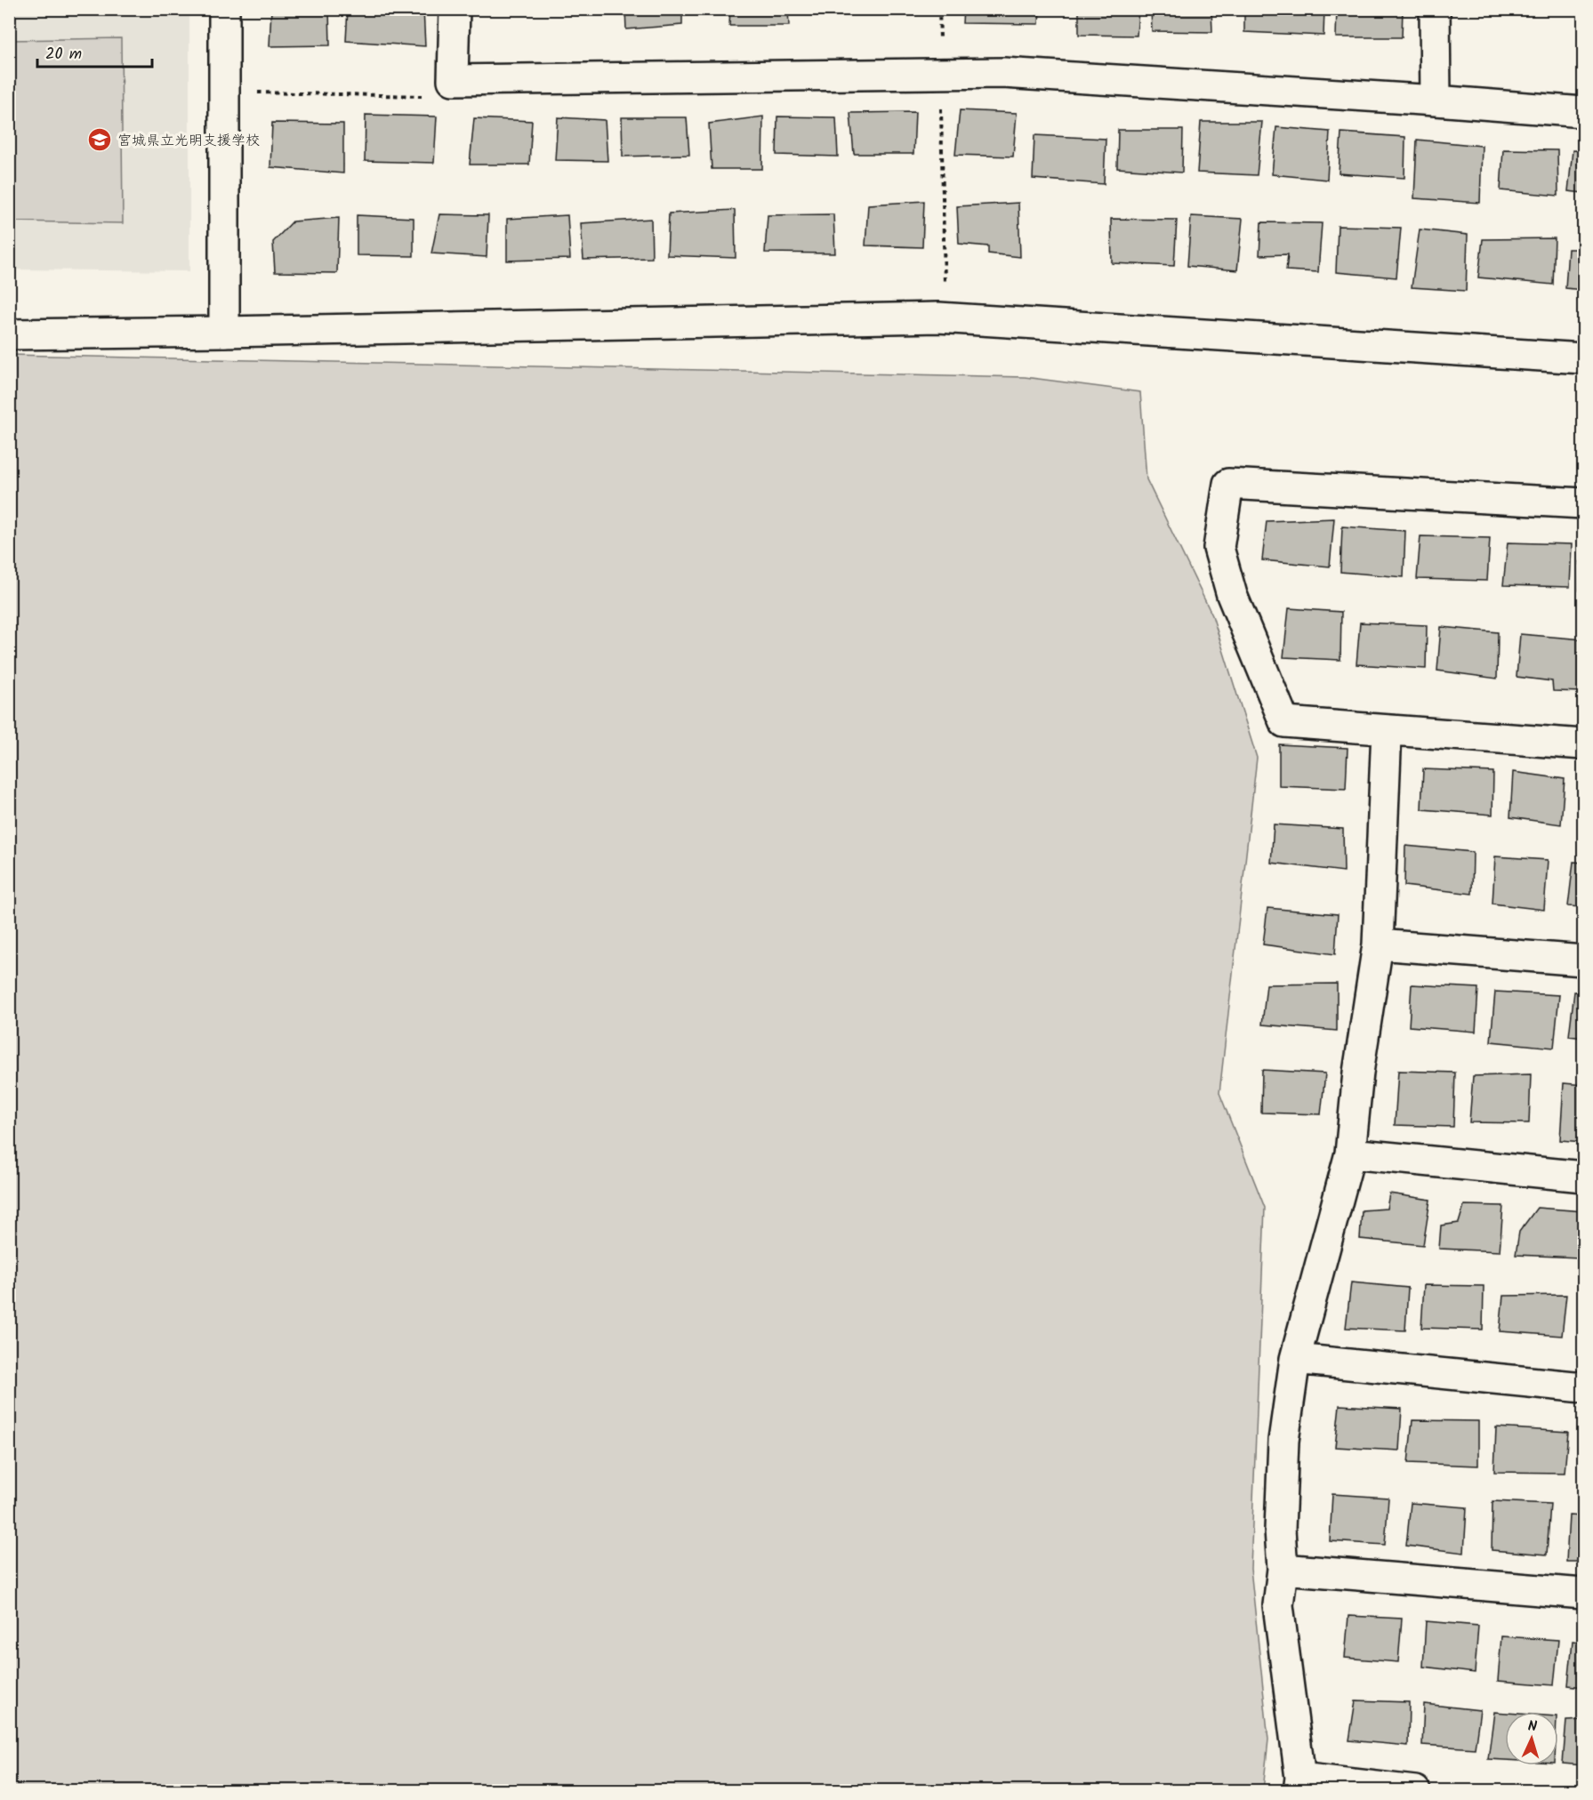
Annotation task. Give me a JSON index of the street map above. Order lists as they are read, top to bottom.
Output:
{
  "places": {
    "school or university": ["宮城県立光明支援学校"]
  },
  "scale_bar": "20 m",
  "north": "top"
}
